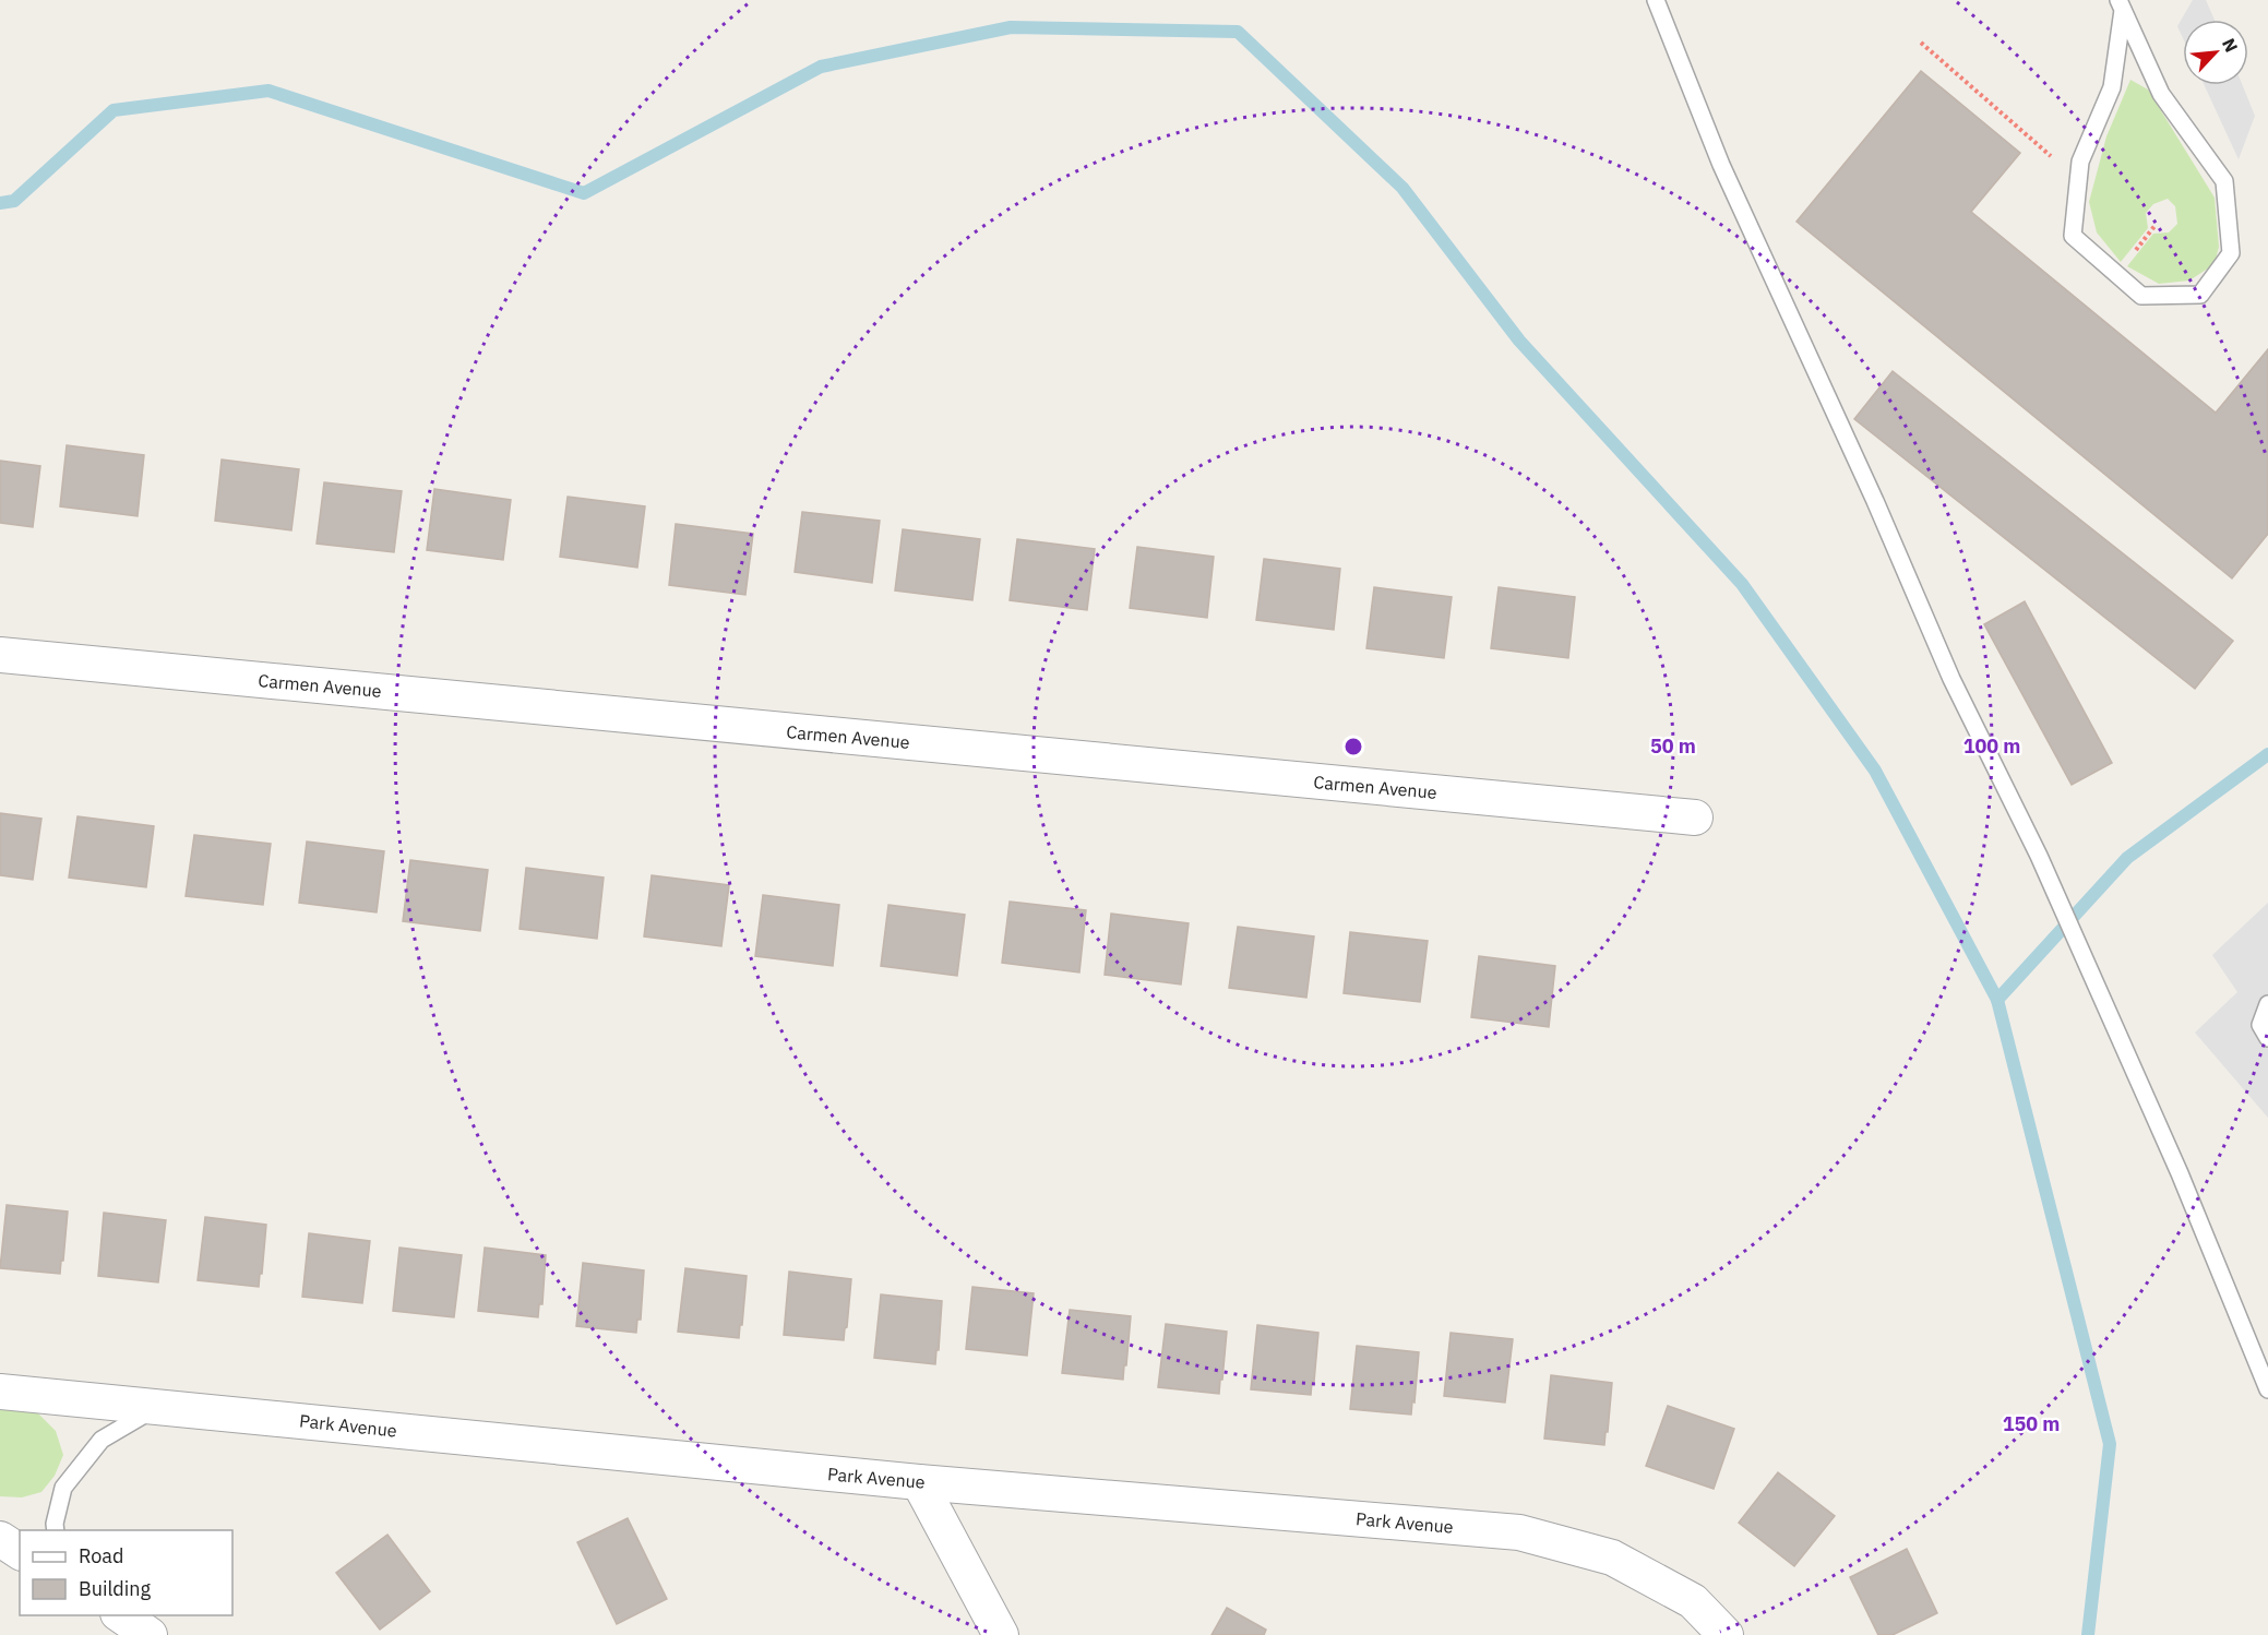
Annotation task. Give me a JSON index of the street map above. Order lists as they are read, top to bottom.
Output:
{
  "streets": {
    "street": ["Carmen Avenue", "Park Avenue"]
  },
  "legend": ["Road", "Building"],
  "north": "top right",
  "rings": ["50 m", "100 m", "150 m"]
}
